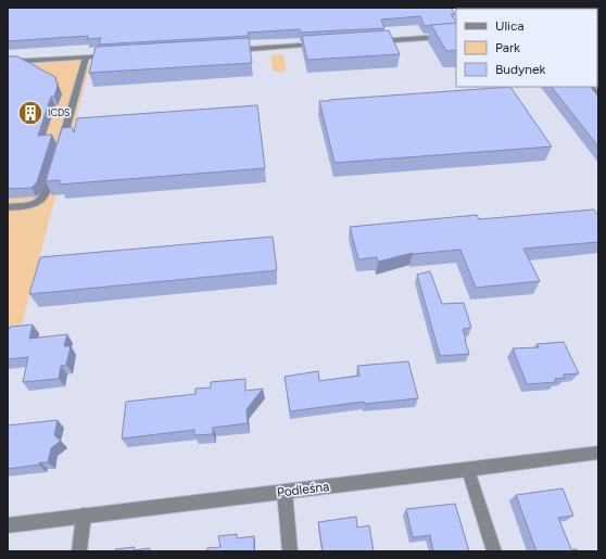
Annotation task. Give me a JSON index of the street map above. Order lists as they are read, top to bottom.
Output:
{
  "streets": {
    "street": ["Podleśna"]
  },
  "places": {
    "building": ["ICDS"]
  },
  "legend": ["Ulica", "Park", "Budynek"]
}
